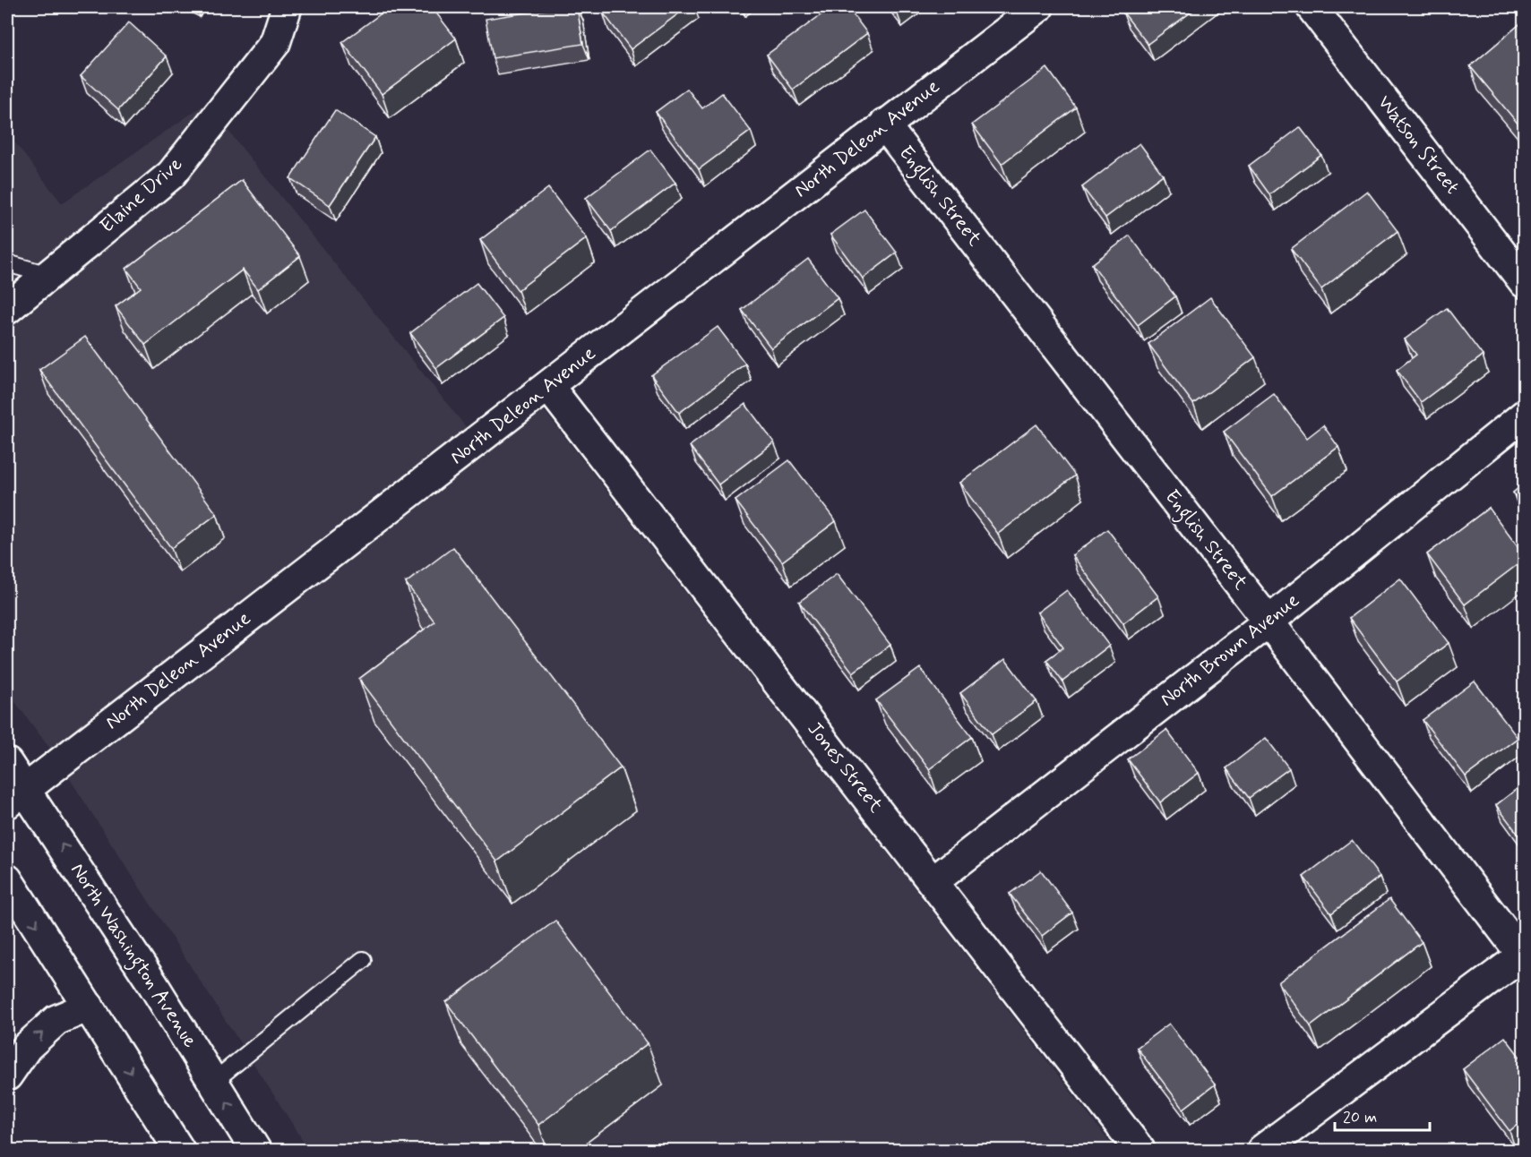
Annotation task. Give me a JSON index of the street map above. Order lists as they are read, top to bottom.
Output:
{
  "streets": {
    "street": [
      "North Deleon Avenue",
      "Watson Street",
      "Elaine Drive",
      "English Street",
      "North Brown Avenue",
      "Jones Street",
      "North Washington Avenue"
    ]
  },
  "crossings": [
    ["North Deleon Avenue", "English Street"],
    ["North Deleon Avenue", "Jones Street"],
    ["North Deleon Avenue", "North Washington Avenue"],
    ["English Street", "North Brown Avenue"],
    ["North Brown Avenue", "Jones Street"]
  ],
  "scale_bar": "20 m"
}
